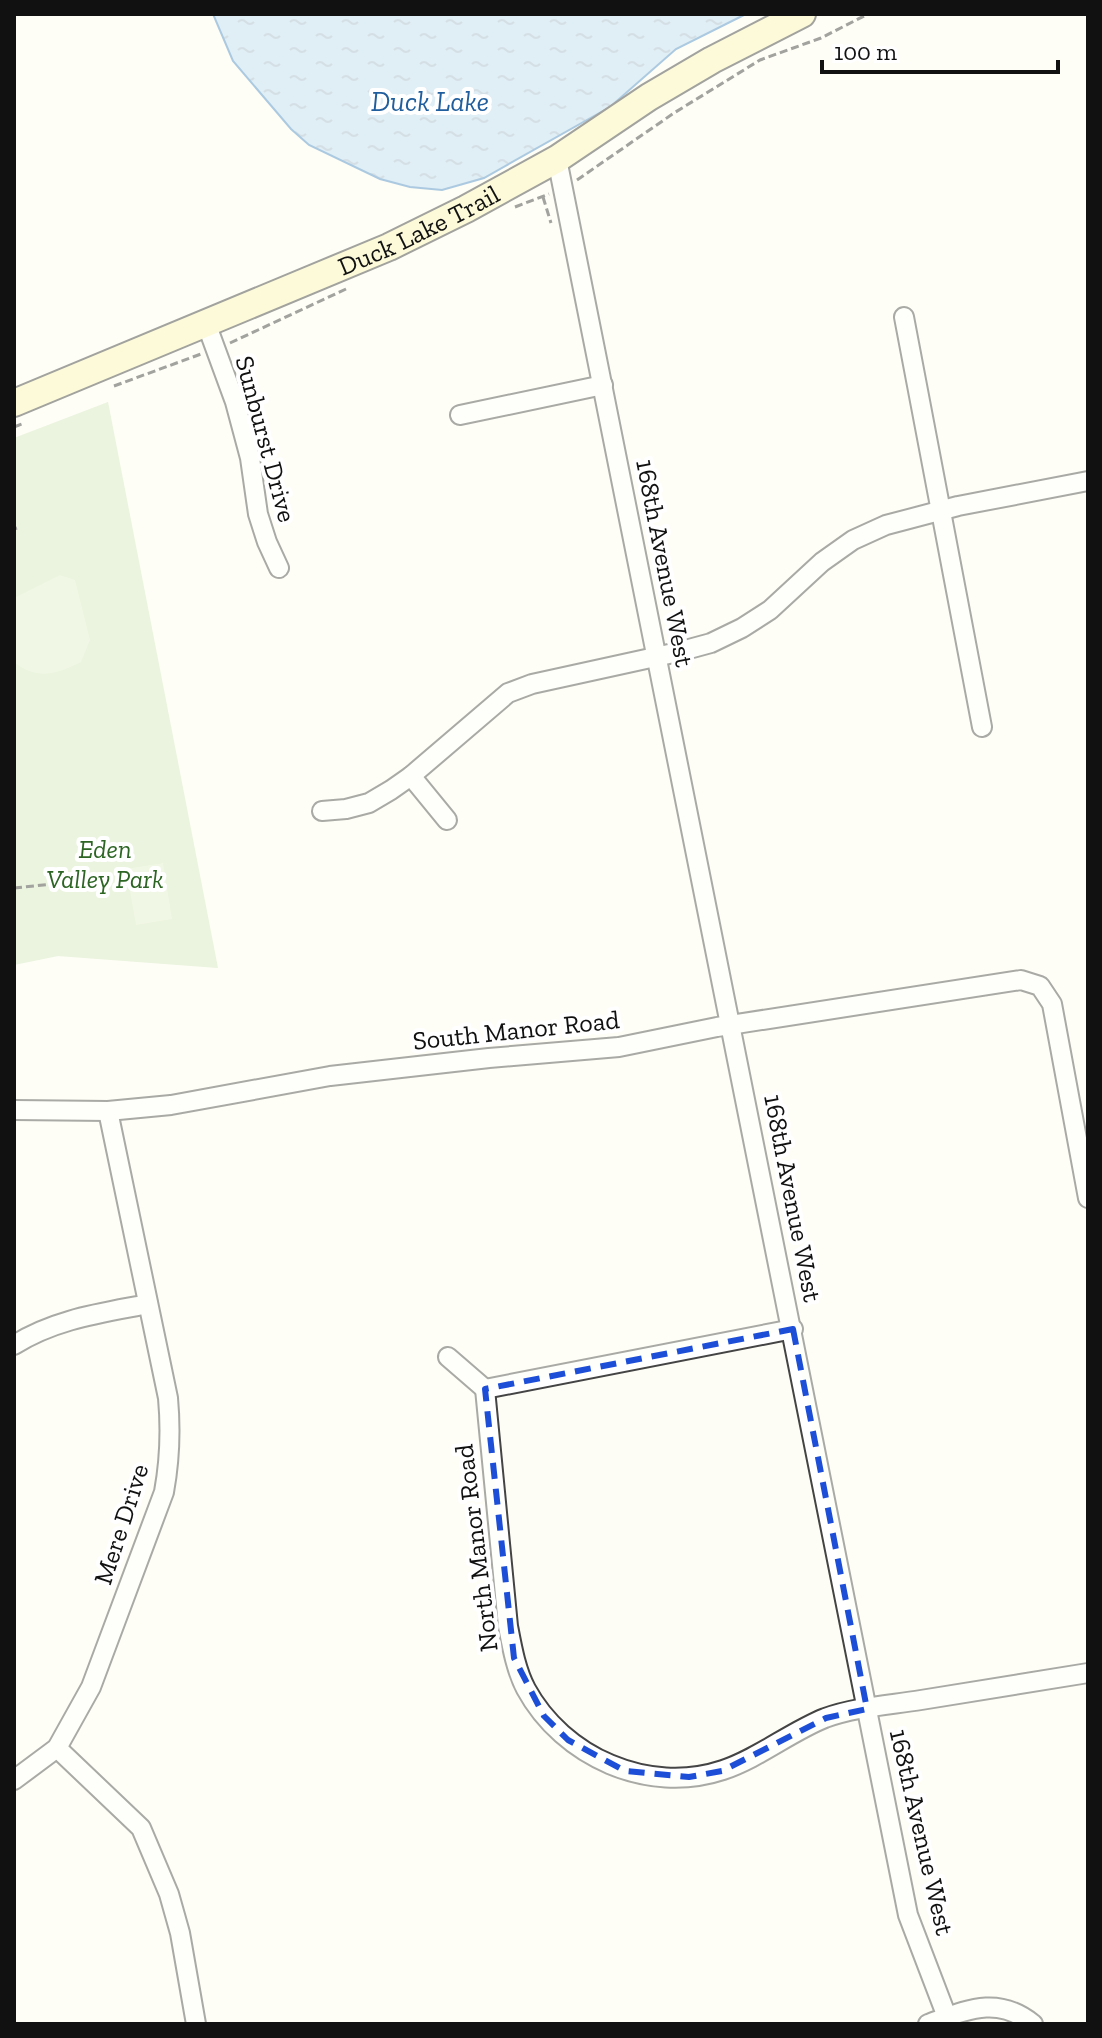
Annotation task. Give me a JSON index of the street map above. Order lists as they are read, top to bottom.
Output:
{
  "streets": {
    "street": [
      "Duck Lake Trail",
      "Sunburst Drive",
      "168th Avenue West",
      "South Manor Road",
      "Mere Drive",
      "North Manor Road"
    ]
  },
  "crossings": [
    ["Duck Lake Trail", "Sunburst Drive"],
    ["Duck Lake Trail", "168th Avenue West"],
    ["168th Avenue West", "South Manor Road"],
    ["168th Avenue West", "North Manor Road"],
    ["South Manor Road", "Mere Drive"]
  ],
  "water": ["Duck Lake"],
  "parks": ["Eden Valley Park"],
  "scale_bar": "100 m"
}
